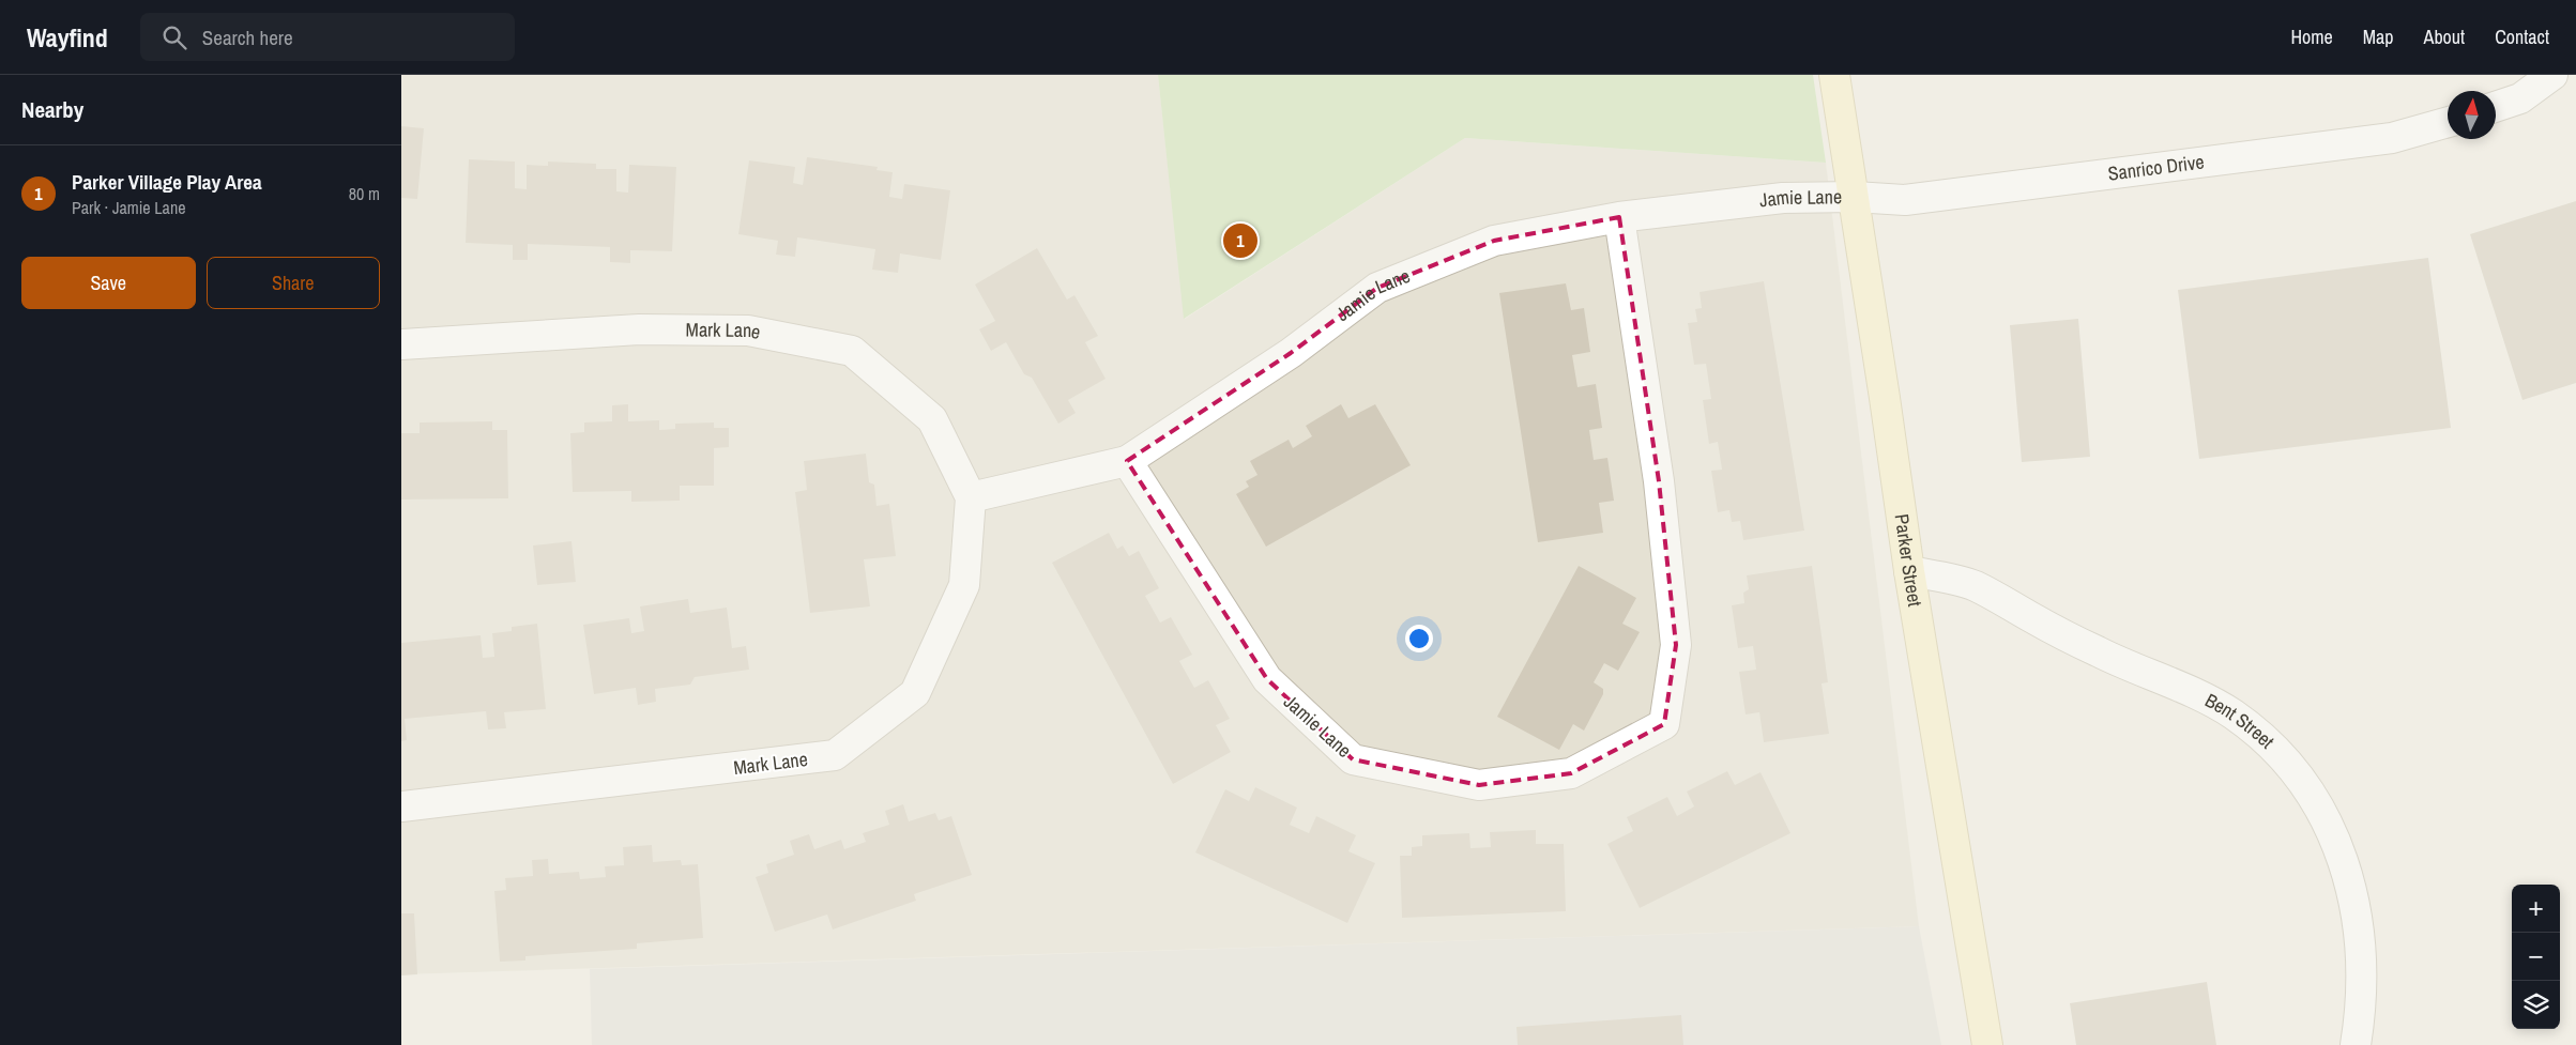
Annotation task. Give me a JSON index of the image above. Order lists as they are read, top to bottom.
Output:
{
  "streets": {
    "street": [
      "Sanrico Drive",
      "Jamie Lane",
      "Mark Lane",
      "Parker Street",
      "Bent Street"
    ]
  },
  "crossings": [
    ["Sanrico Drive", "Jamie Lane"],
    ["Sanrico Drive", "Parker Street"],
    ["Jamie Lane", "Parker Street"],
    ["Parker Street", "Bent Street"]
  ],
  "north": "top",
  "page": {
    "header": "Wayfind",
    "search": "Search here",
    "nav": [
      "Home",
      "Map",
      "About",
      "Contact"
    ],
    "heading": "Nearby",
    "list": [
      {
        "mark": "1",
        "name": "Parker Village Play Area",
        "note": "Park · Jamie Lane",
        "value": "80 m"
      }
    ],
    "pins": "1",
    "buttons": ["Save", "Share"],
    "map_buttons": ["+", "−"]
  }
}
